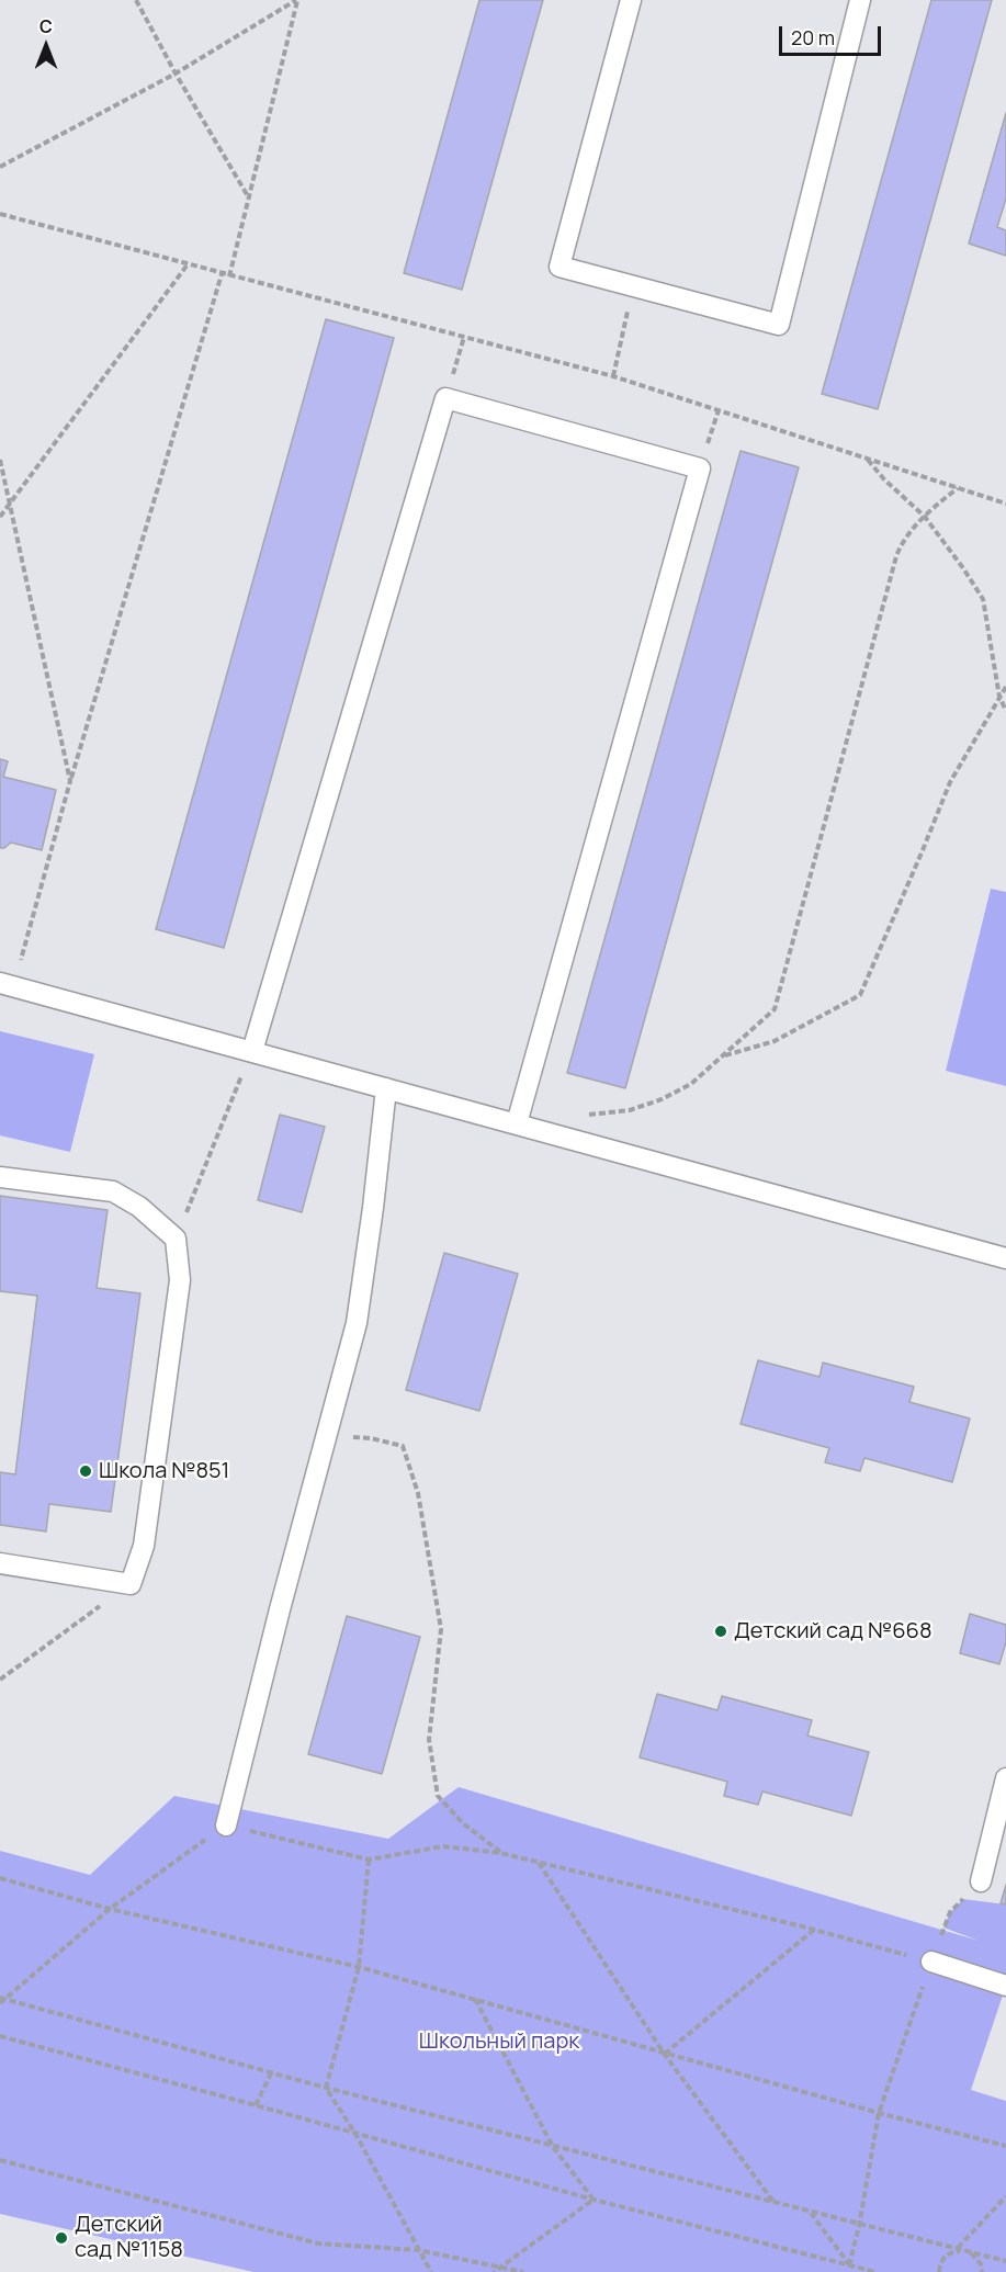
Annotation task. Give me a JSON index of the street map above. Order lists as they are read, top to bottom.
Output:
{
  "parks": ["Школьный парк"],
  "places": ["Школа №851", "Детский сад №668", "Детский сад №1158"],
  "scale_bar": "20 m",
  "north": "top"
}
